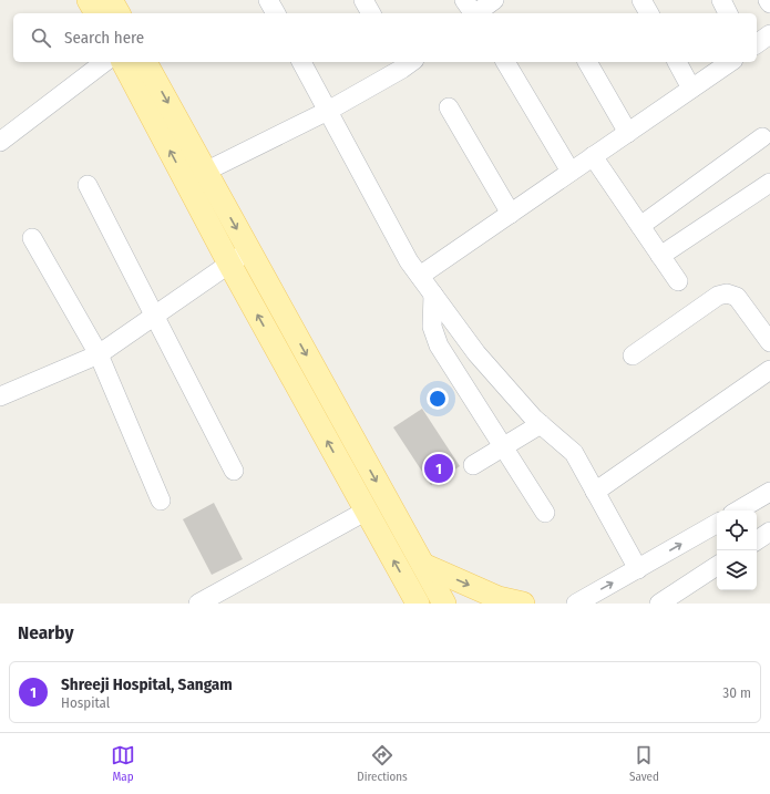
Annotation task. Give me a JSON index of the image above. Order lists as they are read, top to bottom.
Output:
{
  "page": {
    "search": "Search here",
    "pins": "1",
    "heading": "Nearby",
    "list": [
      {
        "mark": "1",
        "name": "Shreeji Hospital, Sangam",
        "note": "Hospital",
        "value": "30 m"
      }
    ],
    "nav": ["Map", "Directions", "Saved"]
  }
}
